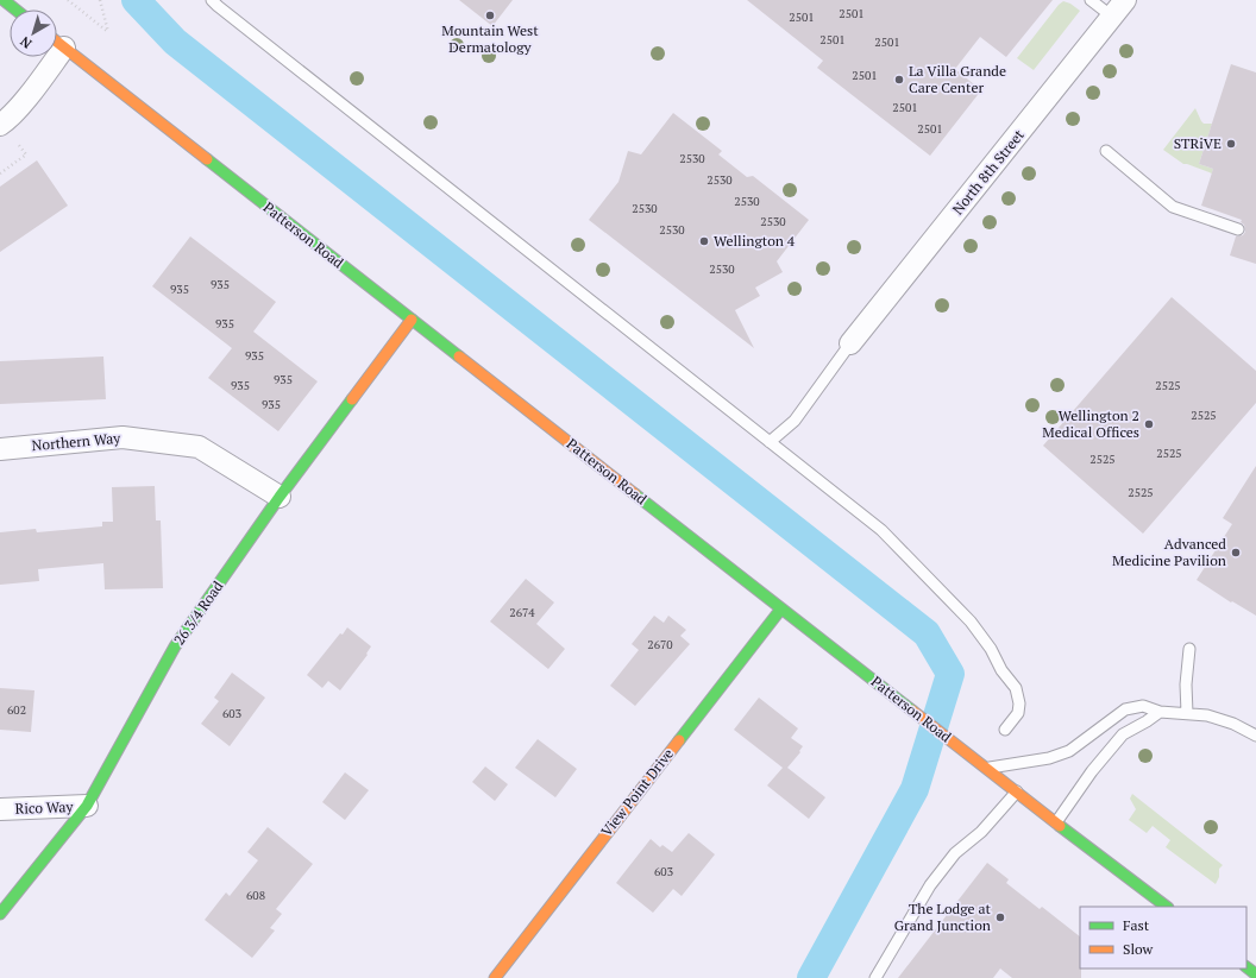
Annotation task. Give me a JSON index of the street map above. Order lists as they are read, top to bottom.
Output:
{
  "streets": {
    "main road": ["Patterson Road", "26 3/4 Road", "View Point Drive"],
    "street": ["North 8th Street", "Northern Way", "Rico Way"]
  },
  "crossings": [
    ["Patterson Road", "26 3/4 Road"],
    ["Patterson Road", "View Point Drive"],
    ["Northern Way", "26 3/4 Road"],
    ["26 3/4 Road", "Rico Way"]
  ],
  "places": [
    "Mountain West Dermatology",
    "La Villa Grande Care Center",
    "STRiVE",
    "Wellington 4",
    "Wellington 2 Medical Offices",
    "Advanced Medicine Pavilion",
    "The Lodge at Grand Junction"
  ],
  "house_numbers": [
    "2501",
    "2501",
    "2501",
    "2501",
    "2501",
    "2501",
    "2501",
    "2530",
    "2530",
    "2530",
    "2530",
    "2530",
    "2530",
    "2530",
    "935",
    "935",
    "935",
    "935",
    "935",
    "935",
    "2525",
    "935",
    "2525",
    "2525",
    "2525",
    "2525",
    "2674",
    "2670",
    "602",
    "603",
    "603",
    "608"
  ],
  "legend": ["Fast", "Slow"],
  "north": "bottom left"
}
